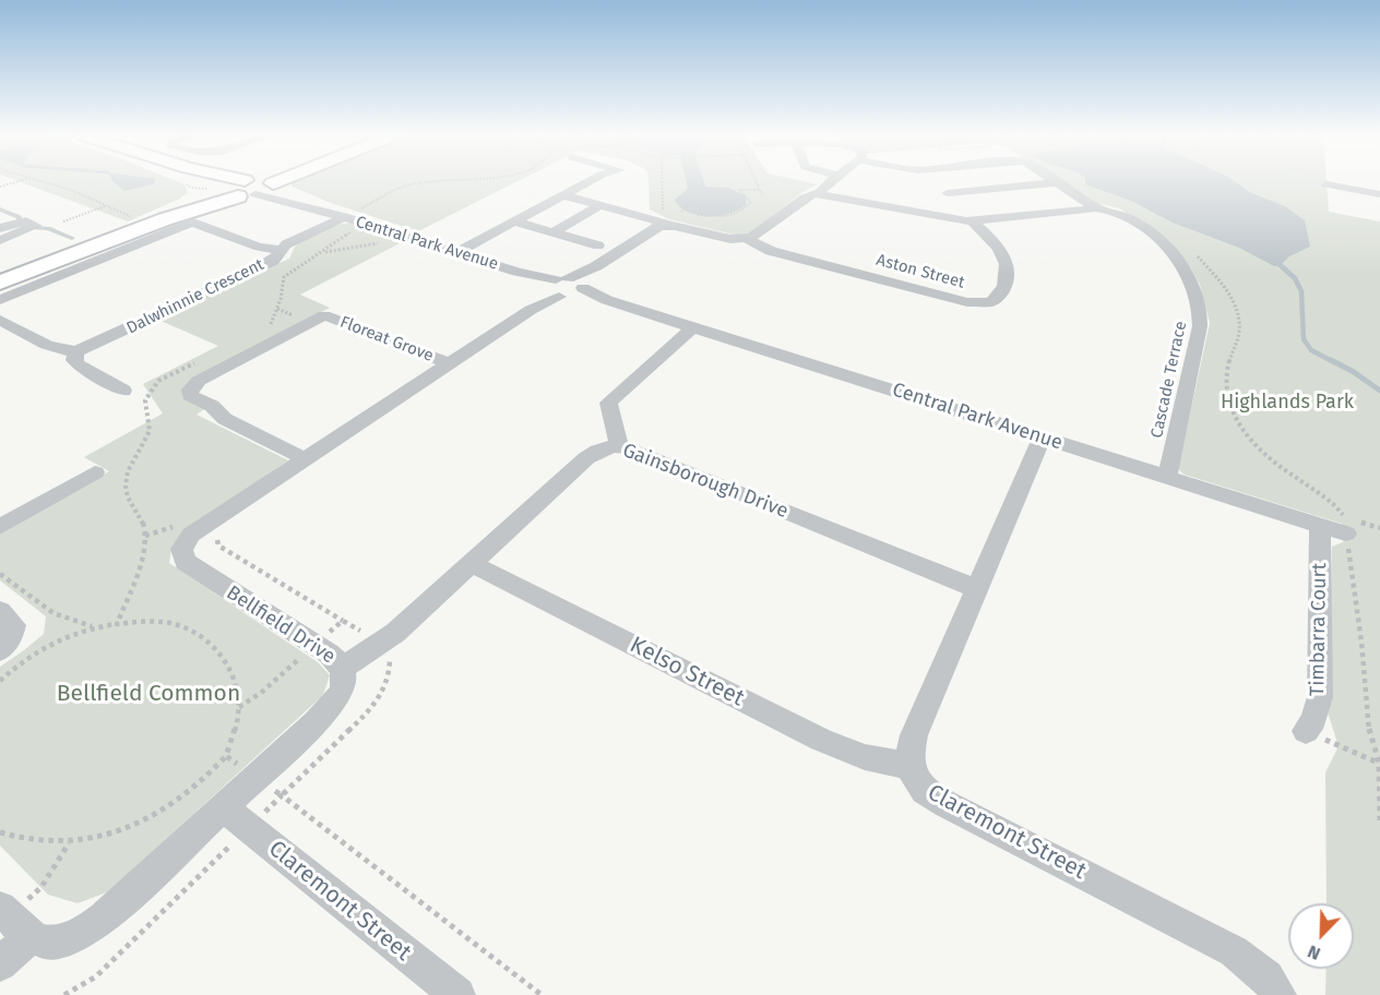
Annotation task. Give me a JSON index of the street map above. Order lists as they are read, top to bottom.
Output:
{
  "streets": {
    "street": [
      "Central Park Avenue",
      "Aston Street",
      "Dalwhinnie Crescent",
      "Floreat Grove",
      "Cascade Terrace",
      "Gainsborough Drive",
      "Bellfield Drive",
      "Timbarra Court",
      "Kelso Street",
      "Claremont Street"
    ]
  },
  "crossings": [
    ["Central Park Avenue", "Dalwhinnie Crescent"],
    ["Central Park Avenue", "Cascade Terrace"],
    ["Central Park Avenue", "Bellfield Drive"],
    ["Central Park Avenue", "Timbarra Court"],
    ["Central Park Avenue", "Claremont Street"],
    ["Aston Street", "Cascade Terrace"],
    ["Floreat Grove", "Bellfield Drive"],
    ["Gainsborough Drive", "Bellfield Drive"],
    ["Gainsborough Drive", "Kelso Street"],
    ["Gainsborough Drive", "Claremont Street"],
    ["Bellfield Drive", "Claremont Street"],
    ["Kelso Street", "Claremont Street"]
  ],
  "parks": ["Highlands Park", "Bellfield Common"],
  "north": "bottom left"
}
